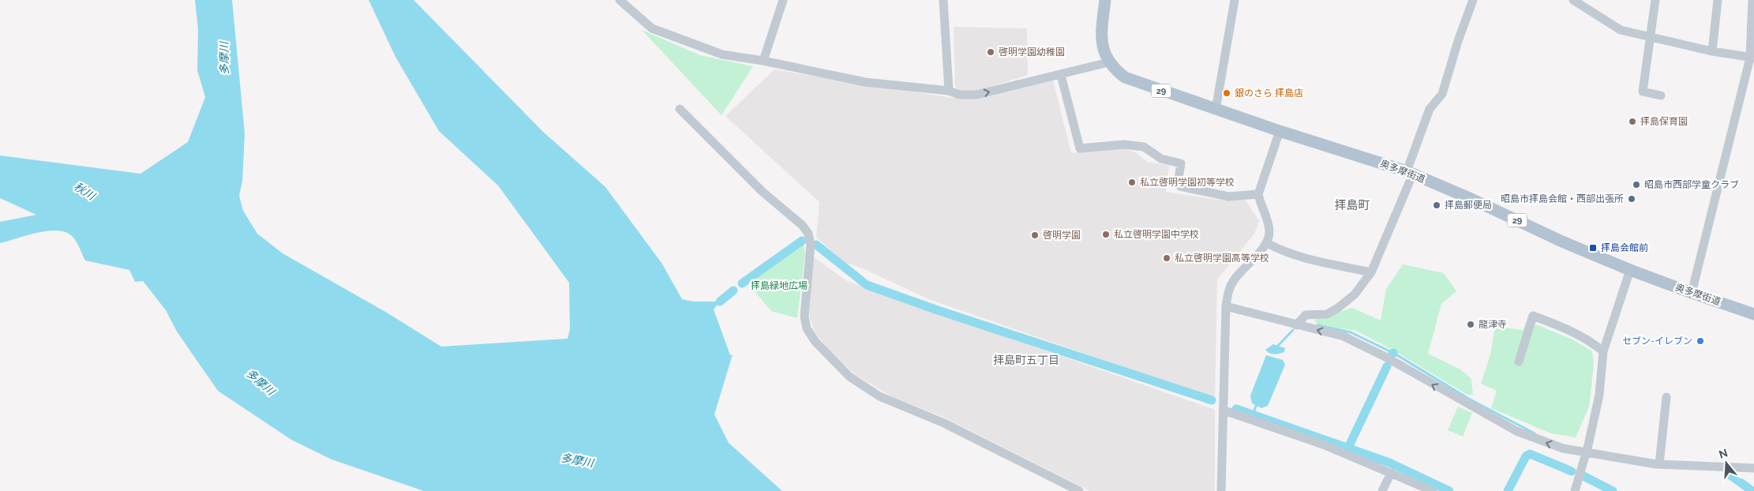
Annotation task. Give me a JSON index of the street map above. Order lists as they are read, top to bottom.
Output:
{
  "streets": {
    "main road": ["29", "奥多摩街道"]
  },
  "districts": ["拝島町", "拝島町五丁目"],
  "water": ["多摩川", "秋川"],
  "parks": ["拝島緑地広場"],
  "places": {
    "other": [
      "啓明学園幼稚園",
      "銀のさら 拝島店",
      "拝島保育園",
      "私立啓明学園初等学校",
      "昭島市西部学童クラブ",
      "昭島市拝島会館・西部出張所",
      "拝島郵便局",
      "私立啓明学園中学校",
      "啓明学園",
      "私立啓明学園高等学校",
      "龍津寺",
      "セブン-イレブン"
    ],
    "transit": ["拝島会館前"]
  },
  "north": "top"
}
